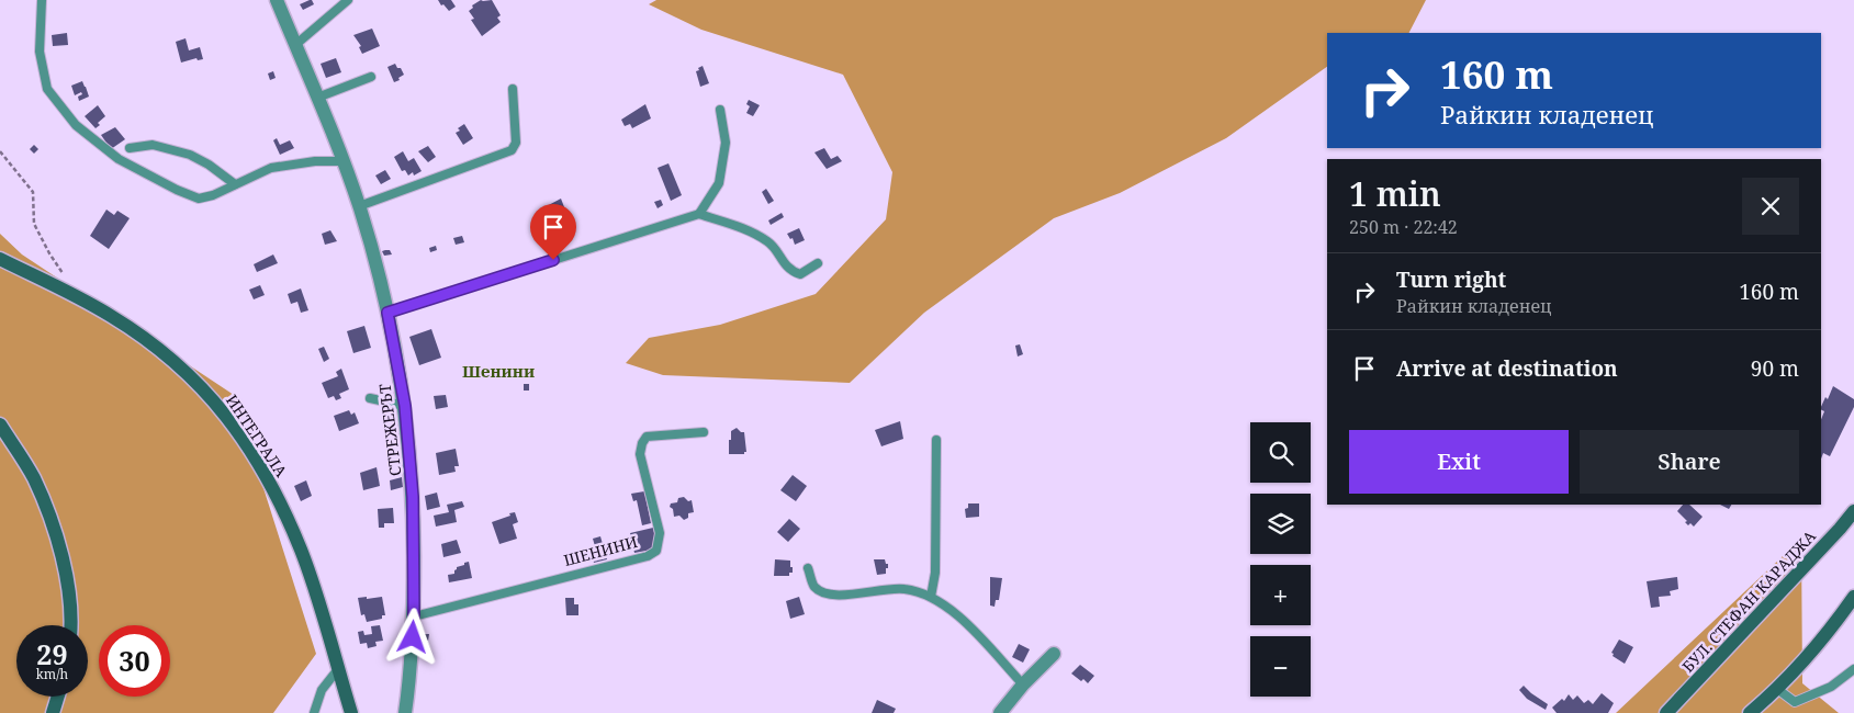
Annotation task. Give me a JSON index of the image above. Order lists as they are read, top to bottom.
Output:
{
  "streets": {
    "street": ["СТРЕЖЕРЪТ", "ИНТЕГРАЛА", "БУЛ. СТЕФАН КАРАДЖА"],
    "lane": ["ШЕНИНИ"]
  },
  "crossings": [
    ["СТРЕЖЕРЪТ", "ШЕНИНИ"]
  ],
  "districts": ["Шенини"],
  "page": {
    "turn": ["160 m", "Райкин кладенец"],
    "heading": ["1 min", "250 m · 22:42"],
    "list": [
      {
        "name": "Turn right",
        "note": "Райкин кладенец",
        "value": "160 m"
      },
      {
        "name": "Arrive at destination",
        "value": "90 m"
      }
    ],
    "buttons": ["Exit", "Share"],
    "map_buttons": ["+", "−"],
    "speed": "29 km/h",
    "limit": "30"
  }
}
